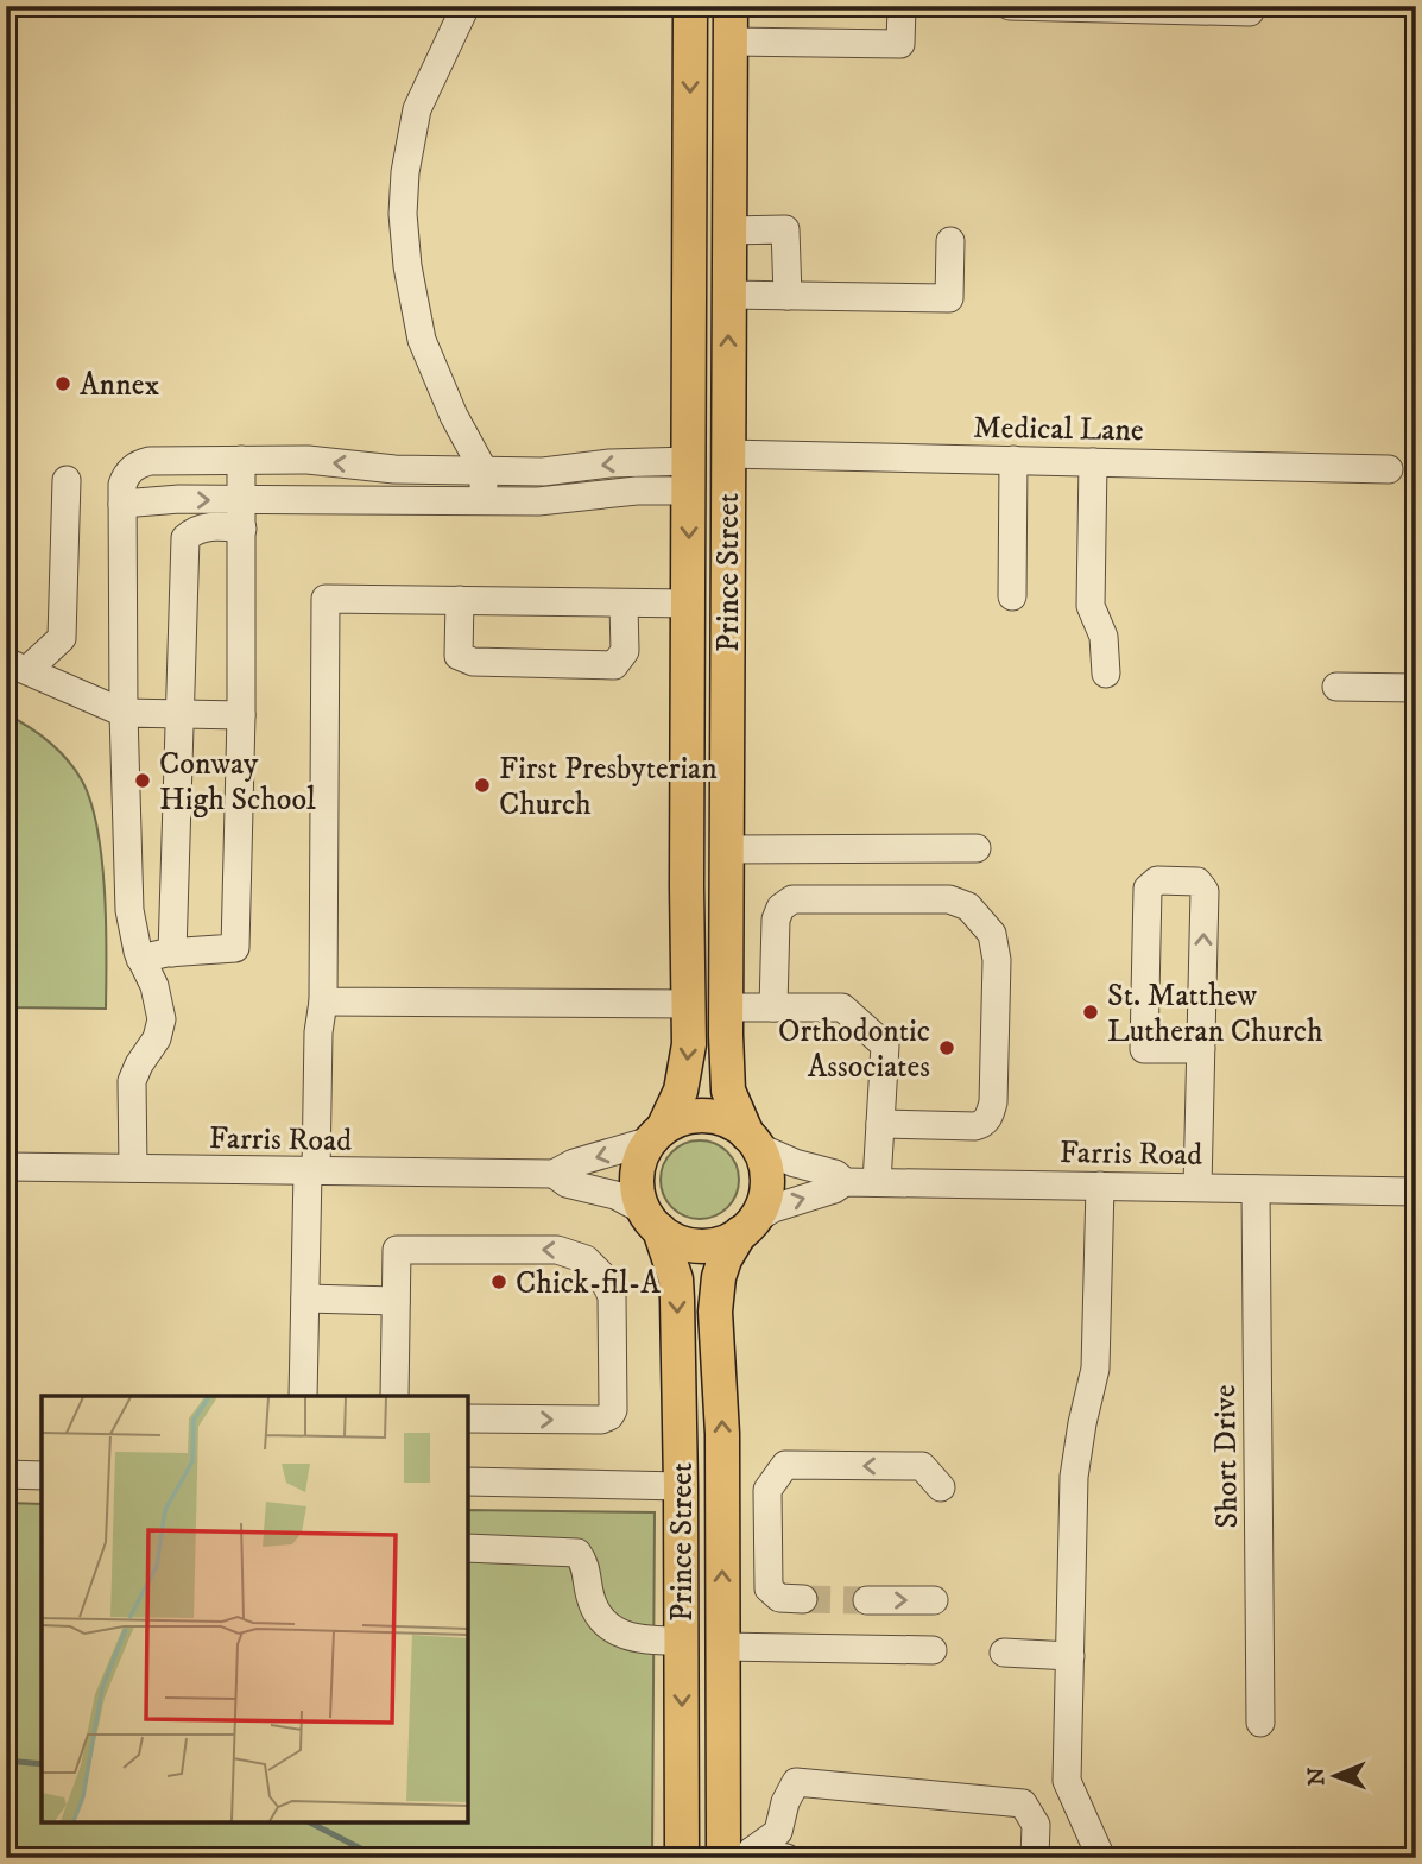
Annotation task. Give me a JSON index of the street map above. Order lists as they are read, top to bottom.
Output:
{
  "streets": {
    "main road": ["Prince Street"],
    "street": ["Medical Lane", "Farris Road", "Short Drive"]
  },
  "crossings": [
    ["Medical Lane", "Prince Street"],
    ["Prince Street", "Farris Road"],
    ["Farris Road", "Short Drive"]
  ],
  "places": [
    "Annex",
    "Conway High School",
    "First Presbyterian Church",
    "St. Matthew Lutheran Church",
    "Orthodontic Associates",
    "Chick-fil-A"
  ],
  "north": "left"
}
